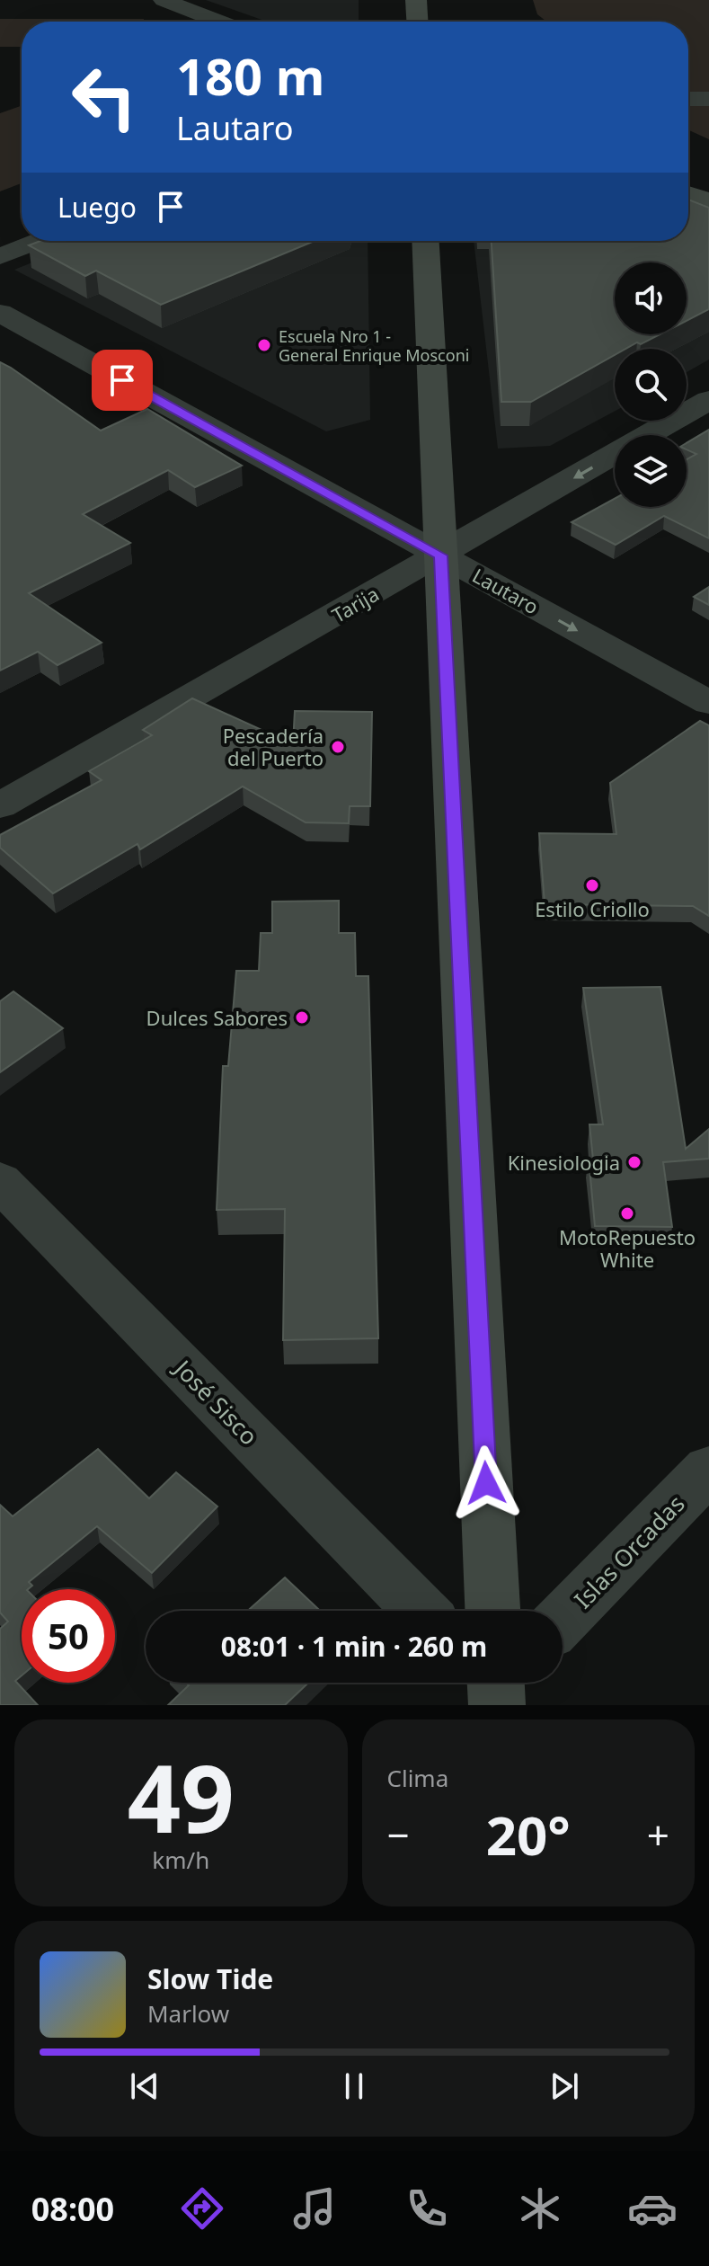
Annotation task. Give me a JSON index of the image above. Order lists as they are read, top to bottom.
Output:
{
  "streets": {
    "street": [
      "Lautaro",
      "Tarija",
      "José Sisco",
      "Islas Orcadas"
    ]
  },
  "crossings": [
    ["Lautaro", "Tarija"]
  ],
  "one_way": ["Lautaro", "Tarija"],
  "places": [
    "Escuela Nro 1 - General Enrique Mosconi",
    "Pescadería del Puerto",
    "Estilo Criollo",
    "Dulces Sabores",
    "Kinesiologia",
    "MotoRepuesto White"
  ],
  "page": {
    "turn": ["180 m", "Lautaro"],
    "then": "Luego",
    "limit": "50",
    "trip": "08:01 · 1 min · 260 m",
    "tile": [
      ["49", "km/h"],
      "Clima"
    ],
    "heat": ["−", "20°", "+"],
    "song": ["Slow Tide", "Marlow"],
    "tabs": "08:00"
  }
}
